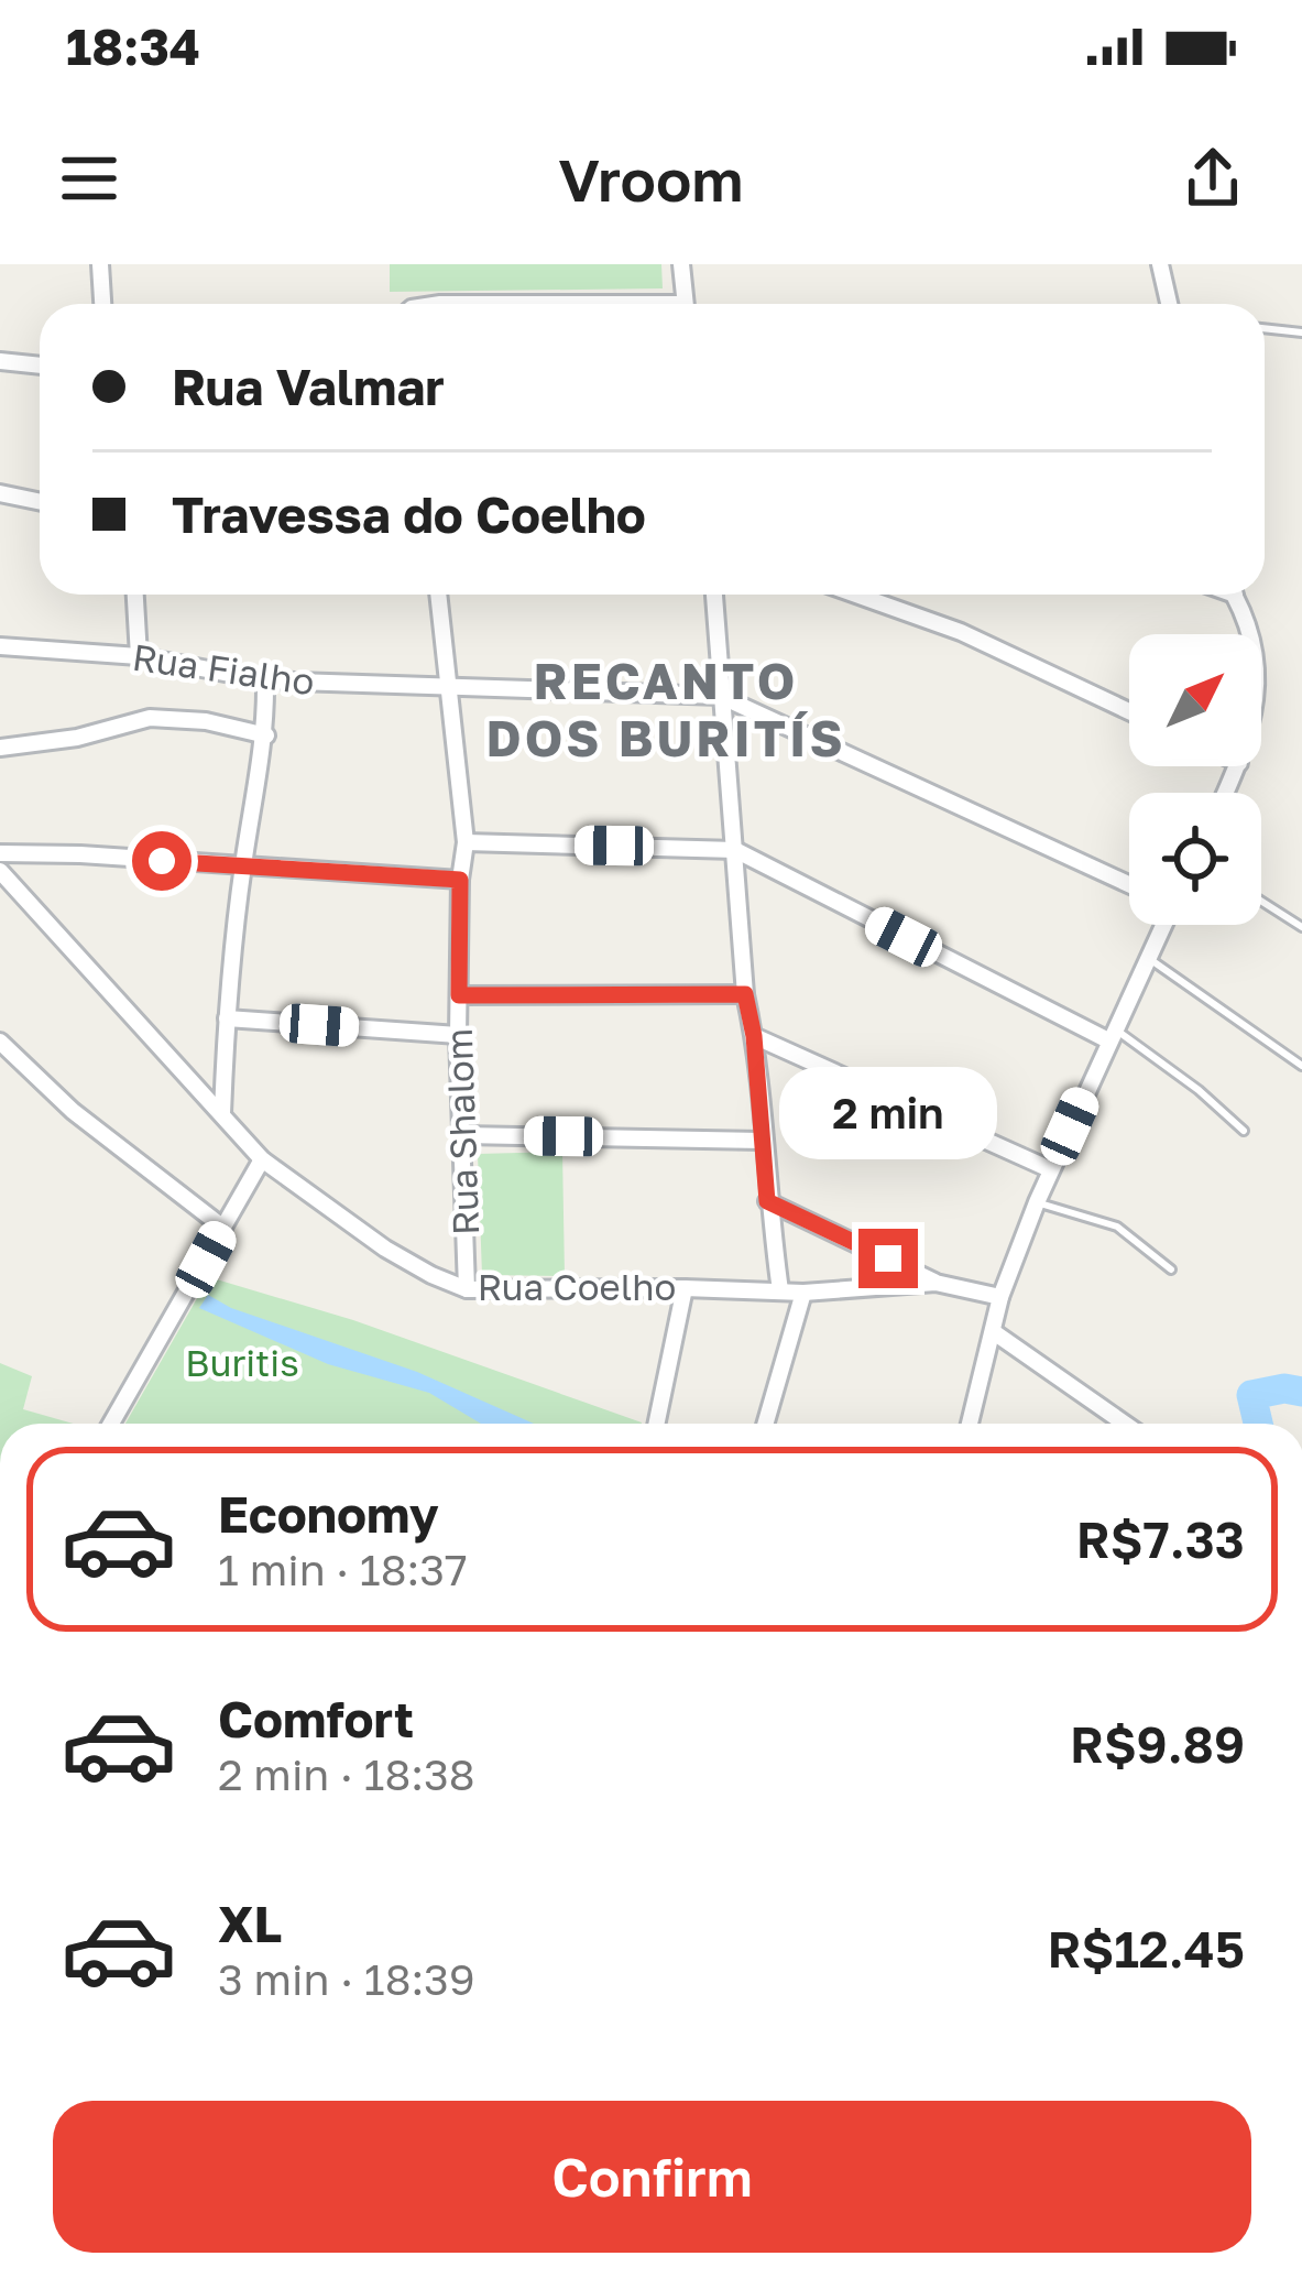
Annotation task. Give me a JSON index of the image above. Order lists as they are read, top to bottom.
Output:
{
  "streets": {
    "street": ["Rua Fialho", "Rua Shalom", "Rua Coelho"]
  },
  "crossings": [
    ["Rua Fialho", "Rua Shalom"],
    ["Rua Shalom", "Rua Coelho"]
  ],
  "districts": ["RECANTO DOS BURITÍS"],
  "parks": ["Buritis"],
  "north": "top right",
  "page": {
    "status": "18:34",
    "header": "Vroom",
    "banner": ["Rua Valmar", "Travessa do Coelho"],
    "bubble": "2 min",
    "list": [
      {
        "name": "Economy",
        "note": "1 min · 18:37",
        "value": "R$7.33"
      },
      {
        "name": "Comfort",
        "note": "2 min · 18:38",
        "value": "R$9.89"
      },
      {
        "name": "XL",
        "note": "3 min · 18:39",
        "value": "R$12.45"
      }
    ],
    "buttons": "Confirm"
  }
}
